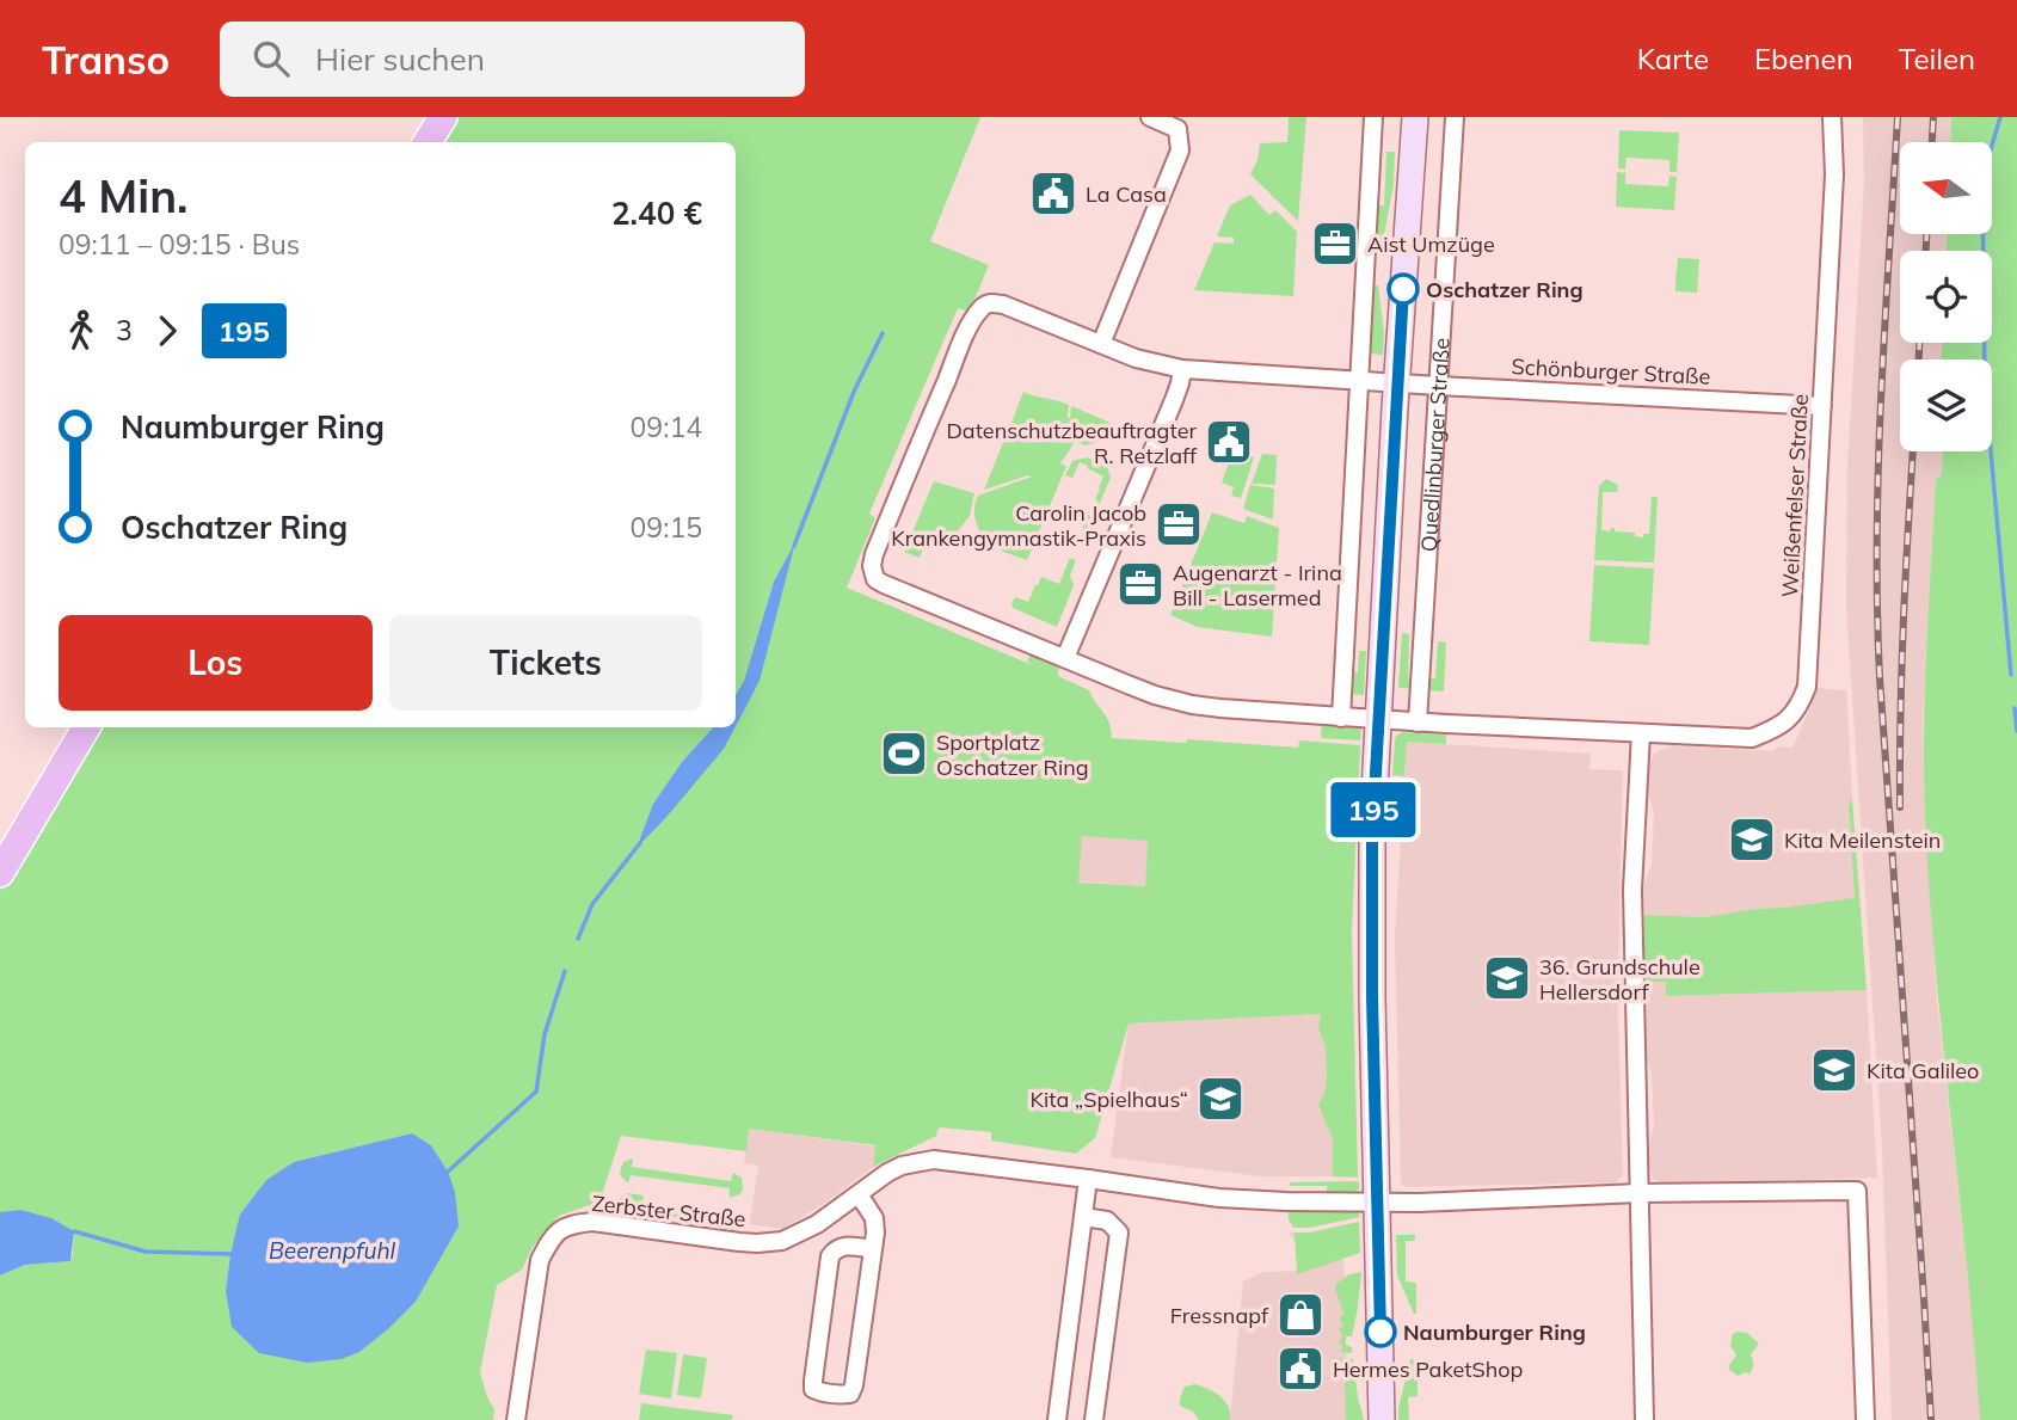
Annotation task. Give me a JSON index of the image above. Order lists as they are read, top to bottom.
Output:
{
  "streets": {
    "street": [
      "Schönburger Straße",
      "Quedlinburger Straße",
      "Weißenfelser Straße",
      "Zerbster Straße"
    ]
  },
  "crossings": [
    ["Schönburger Straße", "Quedlinburger Straße"],
    ["Schönburger Straße", "Weißenfelser Straße"],
    ["Quedlinburger Straße", "Weißenfelser Straße"],
    ["Quedlinburger Straße", "Zerbster Straße"]
  ],
  "water": ["Beerenpfuhl"],
  "places": {
    "public building": ["La Casa", "Datenschutzbeauftragter R. Retzlaff", "Hermes PaketShop"],
    "office": ["Aist Umzüge", "Carolin Jacob Krankengymnastik-Praxis", "Augenarzt - Irina Bill - Lasermed"],
    "other": ["Oschatzer Ring", "Naumburger Ring"],
    "sports": ["Sportplatz Oschatzer Ring"],
    "school or university": [
      "Kita Meilenstein",
      "36. Grundschule Hellersdorf",
      "Kita Galileo",
      "Kita „Spielhaus“"
    ],
    "shop": ["Fressnapf"]
  },
  "lines": ["bus line 195"],
  "north": "left",
  "page": {
    "header": "Transo",
    "search": "Hier suchen",
    "nav": ["Karte", "Ebenen", "Teilen"],
    "on_map": "195",
    "heading": ["4 Min.", "09:11 – 09:15 · Bus", "2.40 €"],
    "legs": ["3", "195"],
    "list": [
      {
        "name": "Naumburger Ring",
        "value": "09:14"
      },
      {
        "name": "Oschatzer Ring",
        "value": "09:15"
      }
    ],
    "buttons": ["Los", "Tickets"]
  }
}
